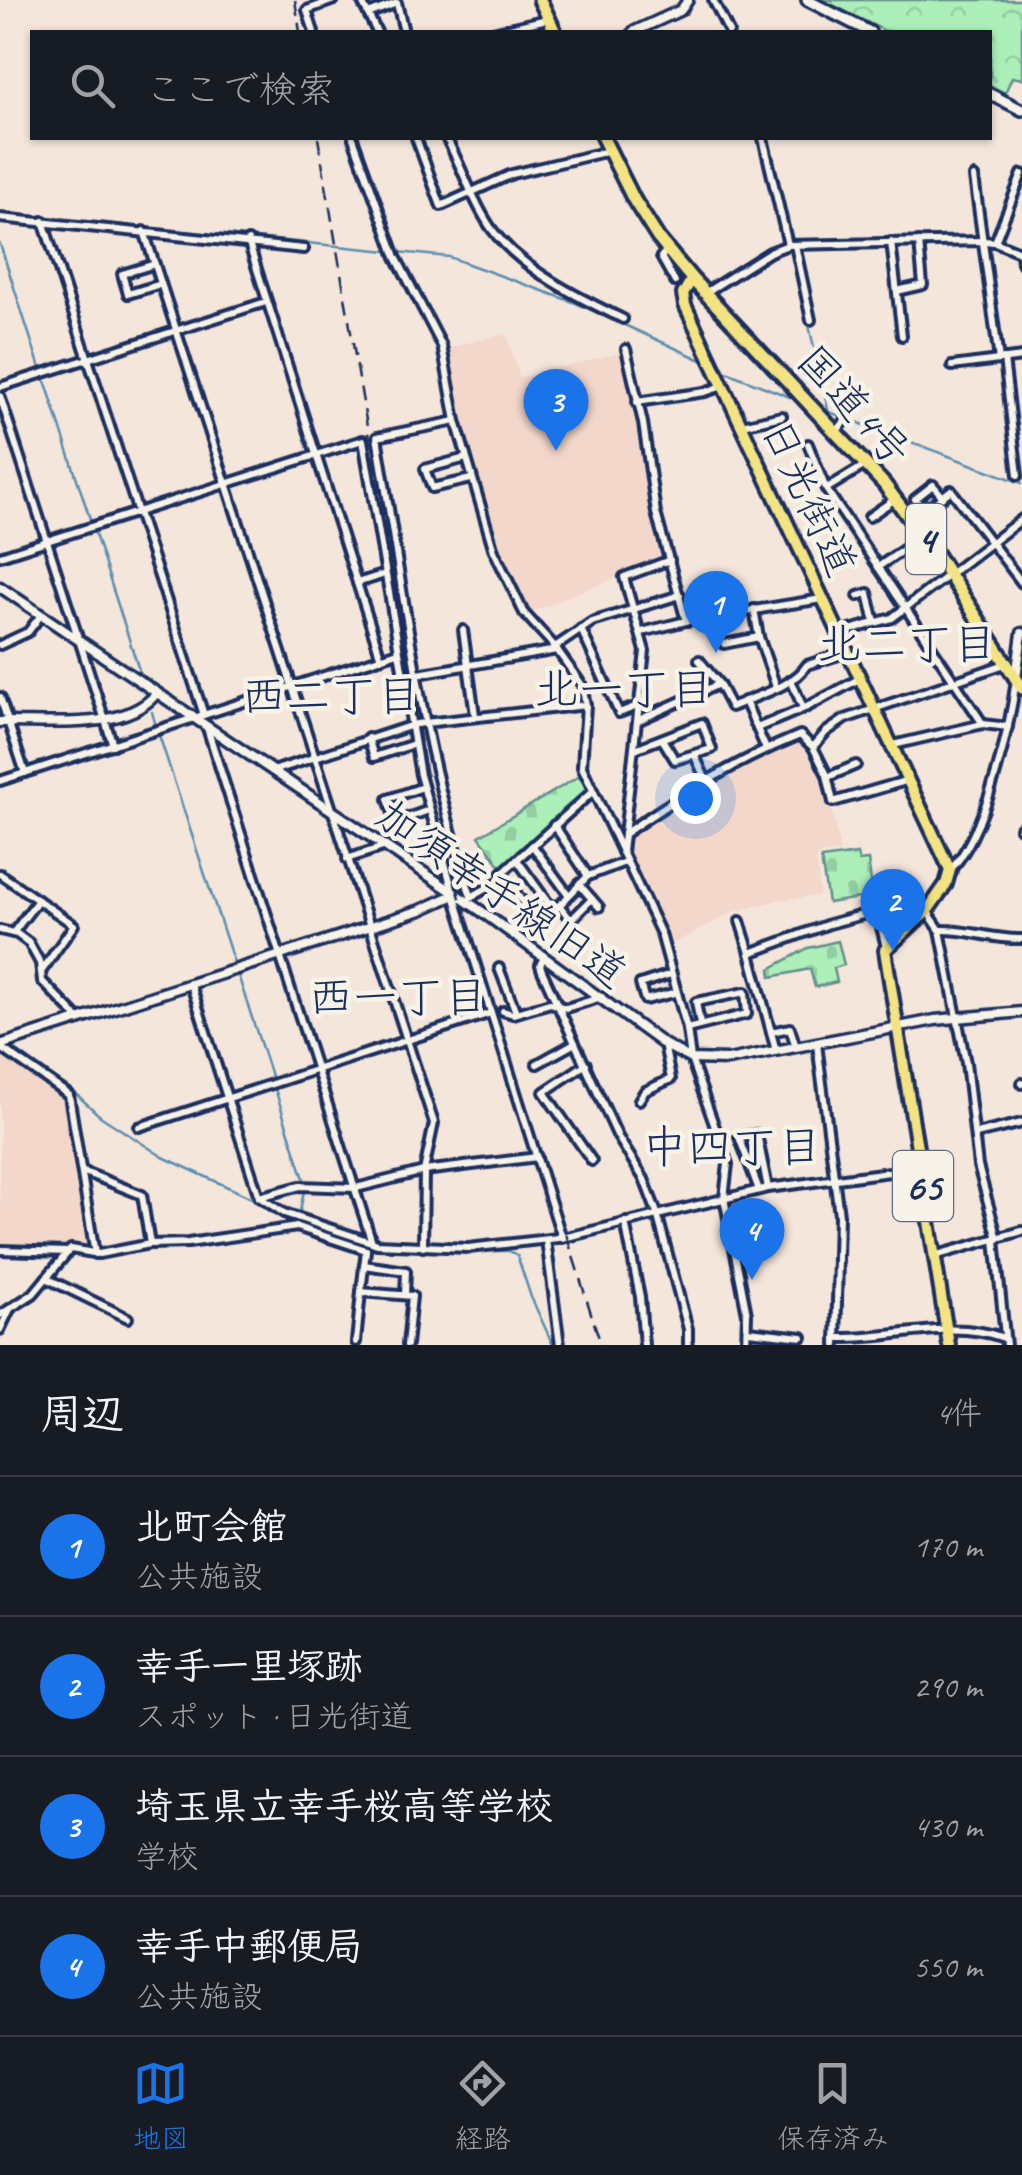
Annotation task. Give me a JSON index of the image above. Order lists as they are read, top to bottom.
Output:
{
  "streets": {
    "highway": ["国道4号", "4"],
    "main road": ["日光街道", "65"],
    "street": ["加須幸手線旧道"]
  },
  "crossings": [
    ["国道4号", "日光街道"],
    ["国道4号", "4"],
    ["日光街道", "4"]
  ],
  "districts": [
    "北二丁目",
    "北一丁目",
    "西二丁目",
    "西一丁目",
    "中四丁目"
  ],
  "page": {
    "search": "ここで検索",
    "pins": [
      "3",
      "1",
      "2",
      "4"
    ],
    "heading": ["周辺", "4件"],
    "list": [
      {
        "mark": "1",
        "name": "北町会館",
        "note": "公共施設",
        "value": "170 m"
      },
      {
        "mark": "2",
        "name": "幸手一里塚跡",
        "note": "スポット · 日光街道",
        "value": "290 m"
      },
      {
        "mark": "3",
        "name": "埼玉県立幸手桜高等学校",
        "note": "学校",
        "value": "430 m"
      },
      {
        "mark": "4",
        "name": "幸手中郵便局",
        "note": "公共施設",
        "value": "550 m"
      }
    ],
    "nav": ["地図", "経路", "保存済み"]
  }
}
